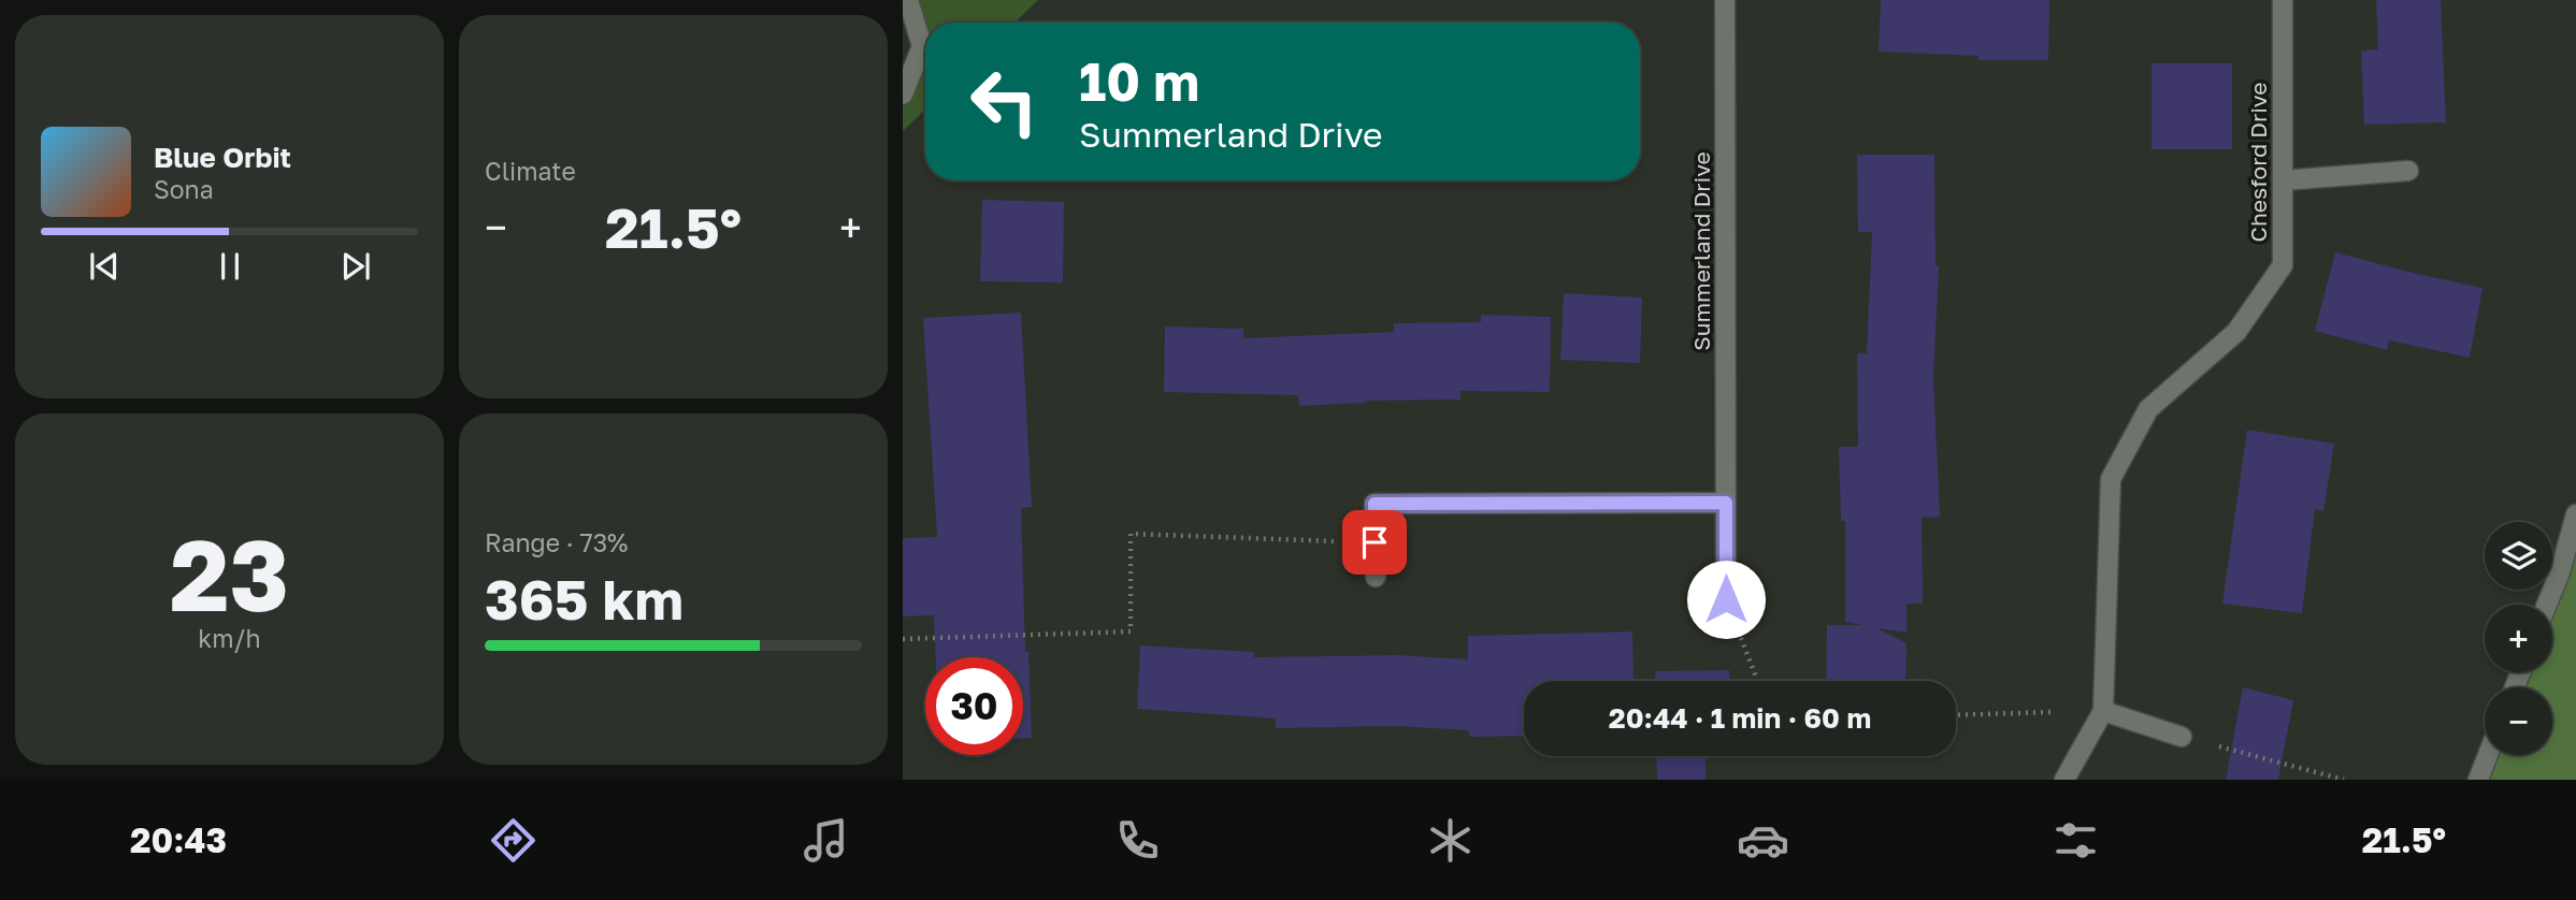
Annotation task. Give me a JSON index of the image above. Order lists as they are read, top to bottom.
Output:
{
  "streets": {
    "street": ["Chesford Drive", "Summerland Drive"]
  },
  "page": {
    "tile": [
      "Climate",
      ["23", "km/h"],
      ["Range · 73%", "365 km"]
    ],
    "turn": ["10 m", "Summerland Drive"],
    "song": ["Blue Orbit", "Sona"],
    "heat": ["−", "21.5°", "+"],
    "map_buttons": ["+", "−"],
    "limit": "30",
    "trip": "20:44 · 1 min · 60 m",
    "tabs": ["20:43", "21.5°"]
  }
}
